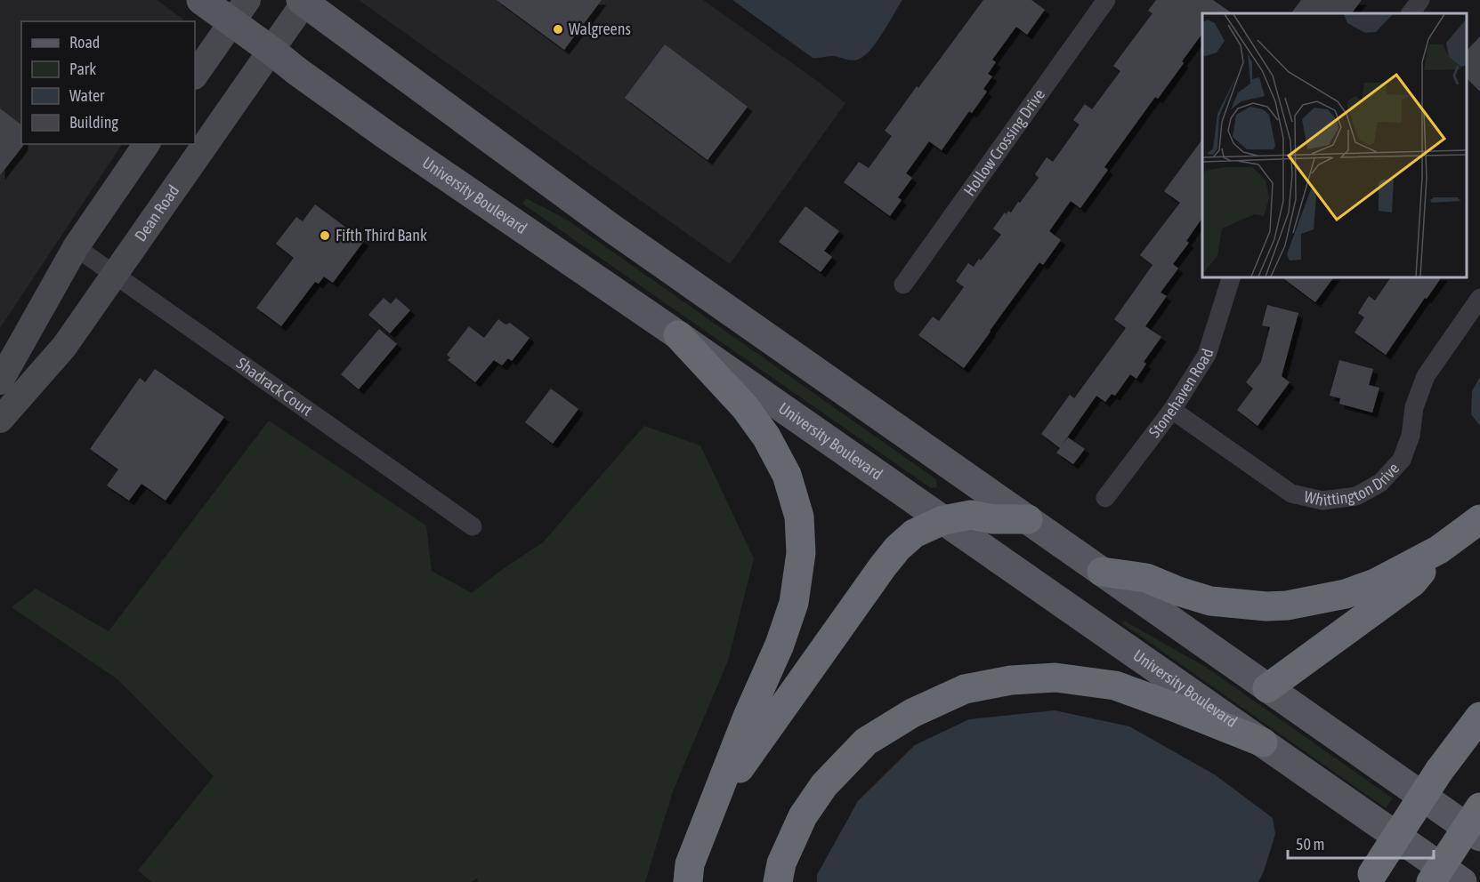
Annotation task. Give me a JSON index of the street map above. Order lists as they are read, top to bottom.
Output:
{
  "streets": {
    "main road": ["University Boulevard", "Dean Road"],
    "street": [
      "Hollow Crossing Drive",
      "Shadrack Court",
      "Stonehaven Road",
      "Whittington Drive"
    ]
  },
  "crossings": [
    ["University Boulevard", "Dean Road"],
    ["Dean Road", "Shadrack Court"],
    ["Stonehaven Road", "Whittington Drive"]
  ],
  "places": ["Walgreens", "Fifth Third Bank"],
  "legend": [
    "Road",
    "Park",
    "Water",
    "Building"
  ],
  "scale_bar": "50 m"
}
